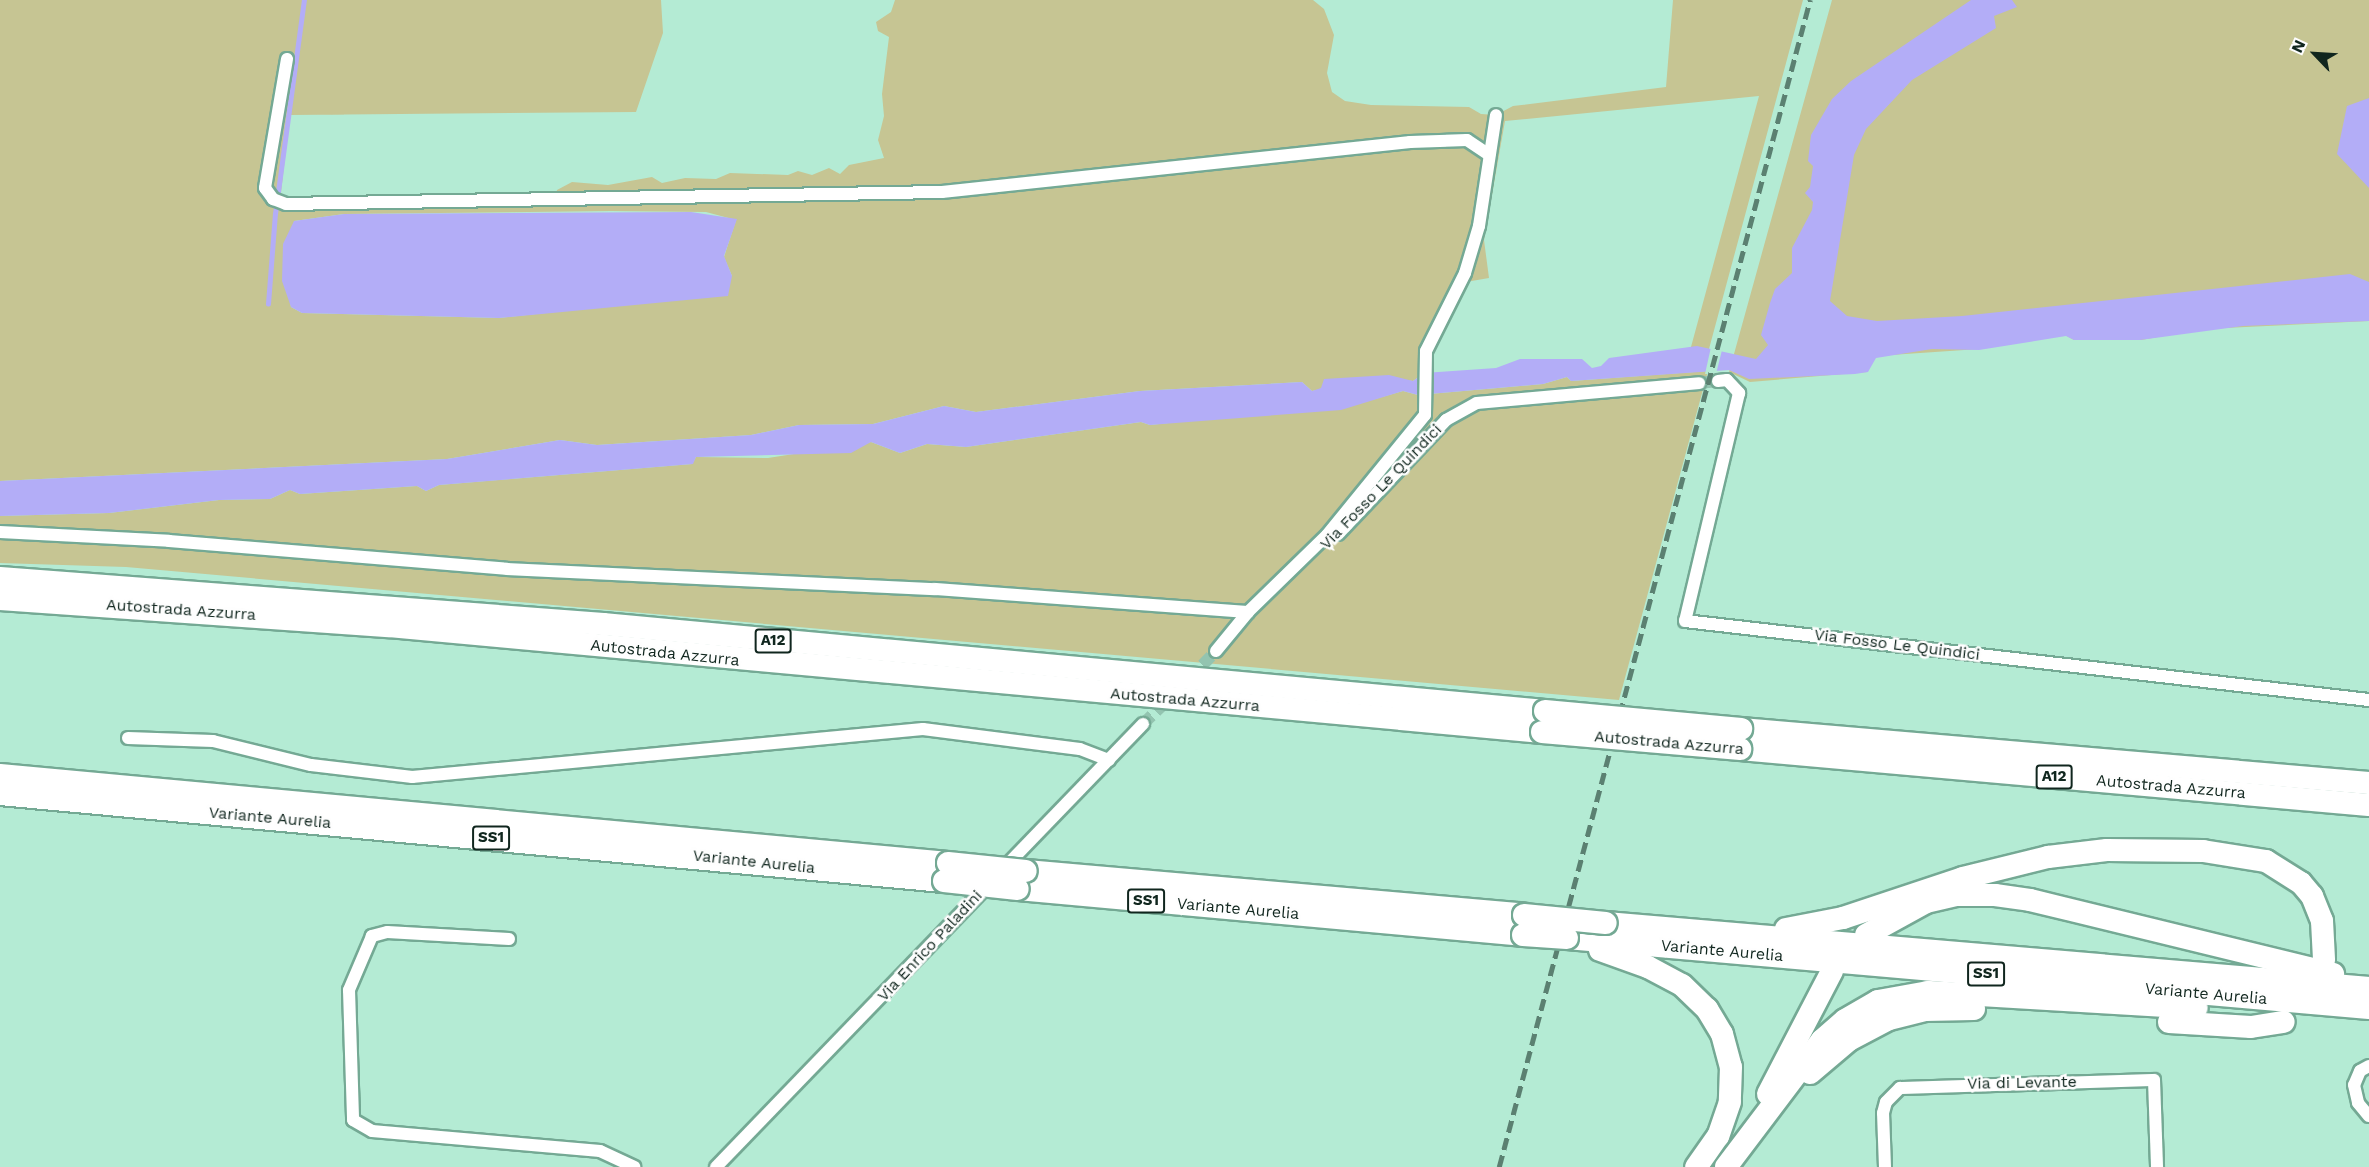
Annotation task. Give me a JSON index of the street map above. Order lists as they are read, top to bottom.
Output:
{
  "streets": {
    "highway": [
      "Autostrada Azzurra",
      "A12",
      "Variante Aurelia",
      "SS1"
    ],
    "street": ["Via Fosso Le Quindici", "Via Enrico Paladini", "Via di Levante"]
  },
  "north": "top left"
}
